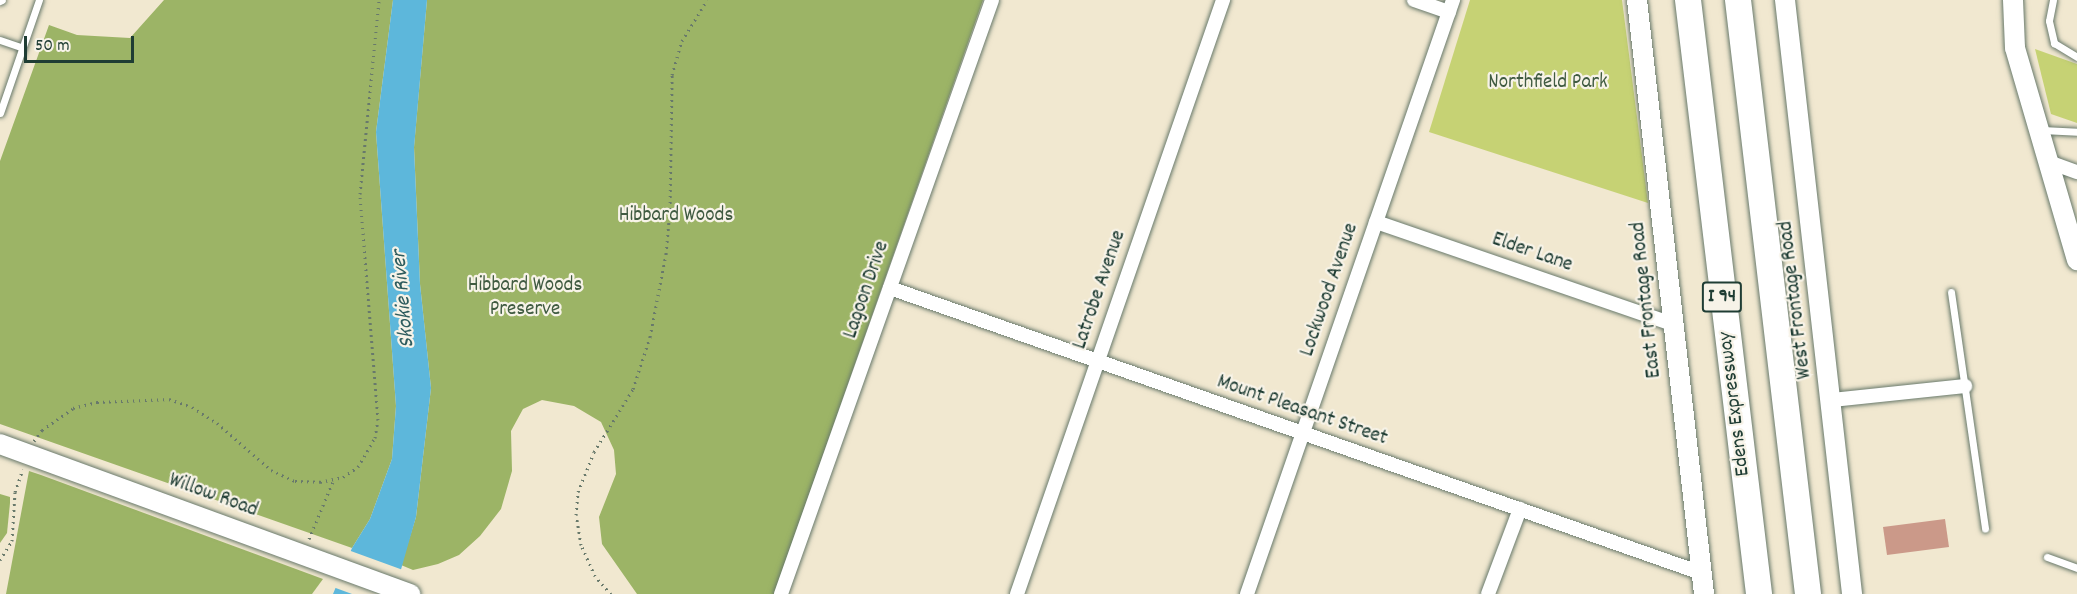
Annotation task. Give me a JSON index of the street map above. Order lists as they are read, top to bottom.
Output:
{
  "streets": {
    "highway": ["I 94", "Edens Expressway"],
    "street": [
      "Elder Lane",
      "Lagoon Drive",
      "Latrobe Avenue",
      "Lockwood Avenue",
      "East Frontage Road",
      "West Frontage Road",
      "Mount Pleasant Street",
      "Willow Road"
    ]
  },
  "crossings": [
    ["Elder Lane", "Lockwood Avenue"],
    ["Elder Lane", "East Frontage Road"],
    ["Lagoon Drive", "Mount Pleasant Street"],
    ["Latrobe Avenue", "Mount Pleasant Street"],
    ["Lockwood Avenue", "Mount Pleasant Street"],
    ["East Frontage Road", "Mount Pleasant Street"]
  ],
  "water": ["Skokie River"],
  "parks": ["Northfield Park", "Hibbard Woods", "Hibbard Woods Preserve"],
  "scale_bar": "50 m"
}
